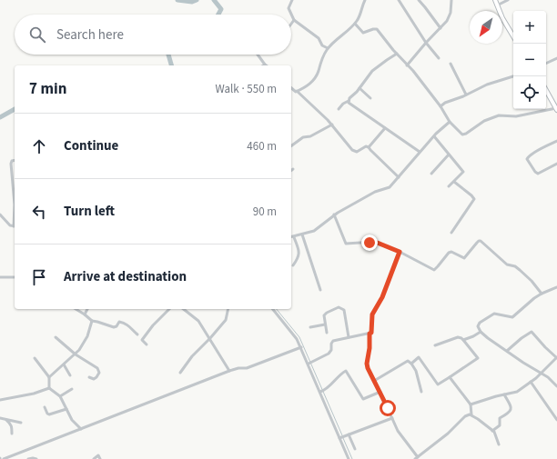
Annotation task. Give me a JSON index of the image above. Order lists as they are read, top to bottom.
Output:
{
  "north": "bottom left",
  "page": {
    "map_buttons": ["+", "−"],
    "search": "Search here",
    "heading": ["7 min", "Walk · 550 m"],
    "list": [
      ["Continue", "460 m"],
      ["Turn left", "90 m"],
      "Arrive at destination"
    ]
  }
}
